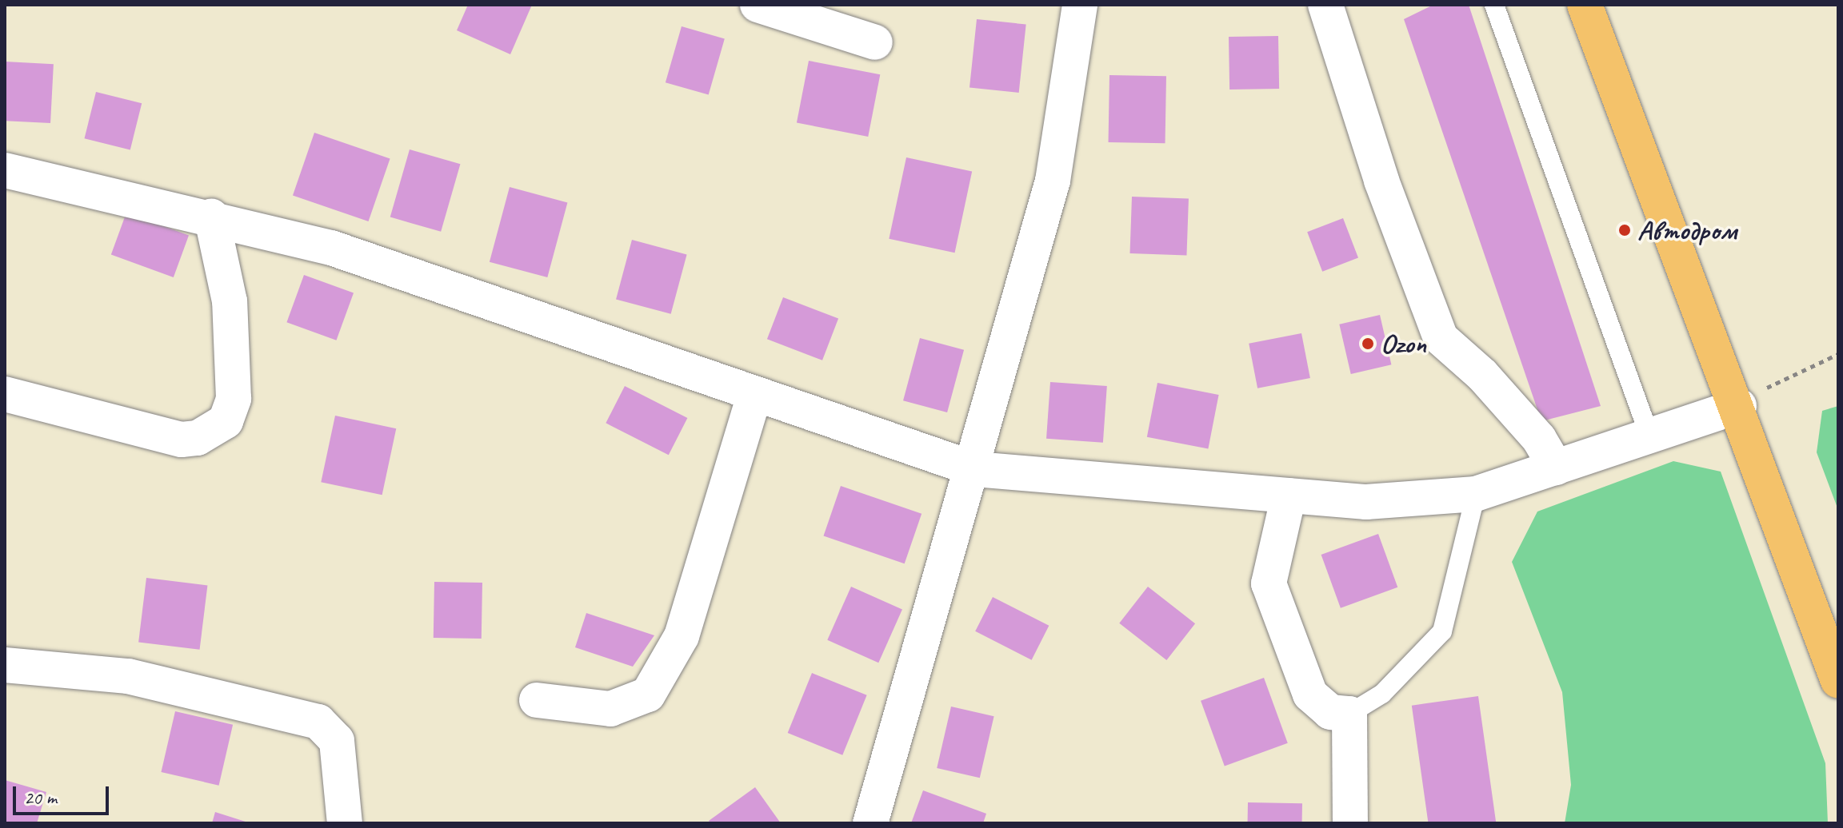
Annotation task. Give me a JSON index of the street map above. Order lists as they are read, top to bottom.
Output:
{
  "places": ["Автодром", "Ozon"],
  "scale_bar": "20 m"
}
